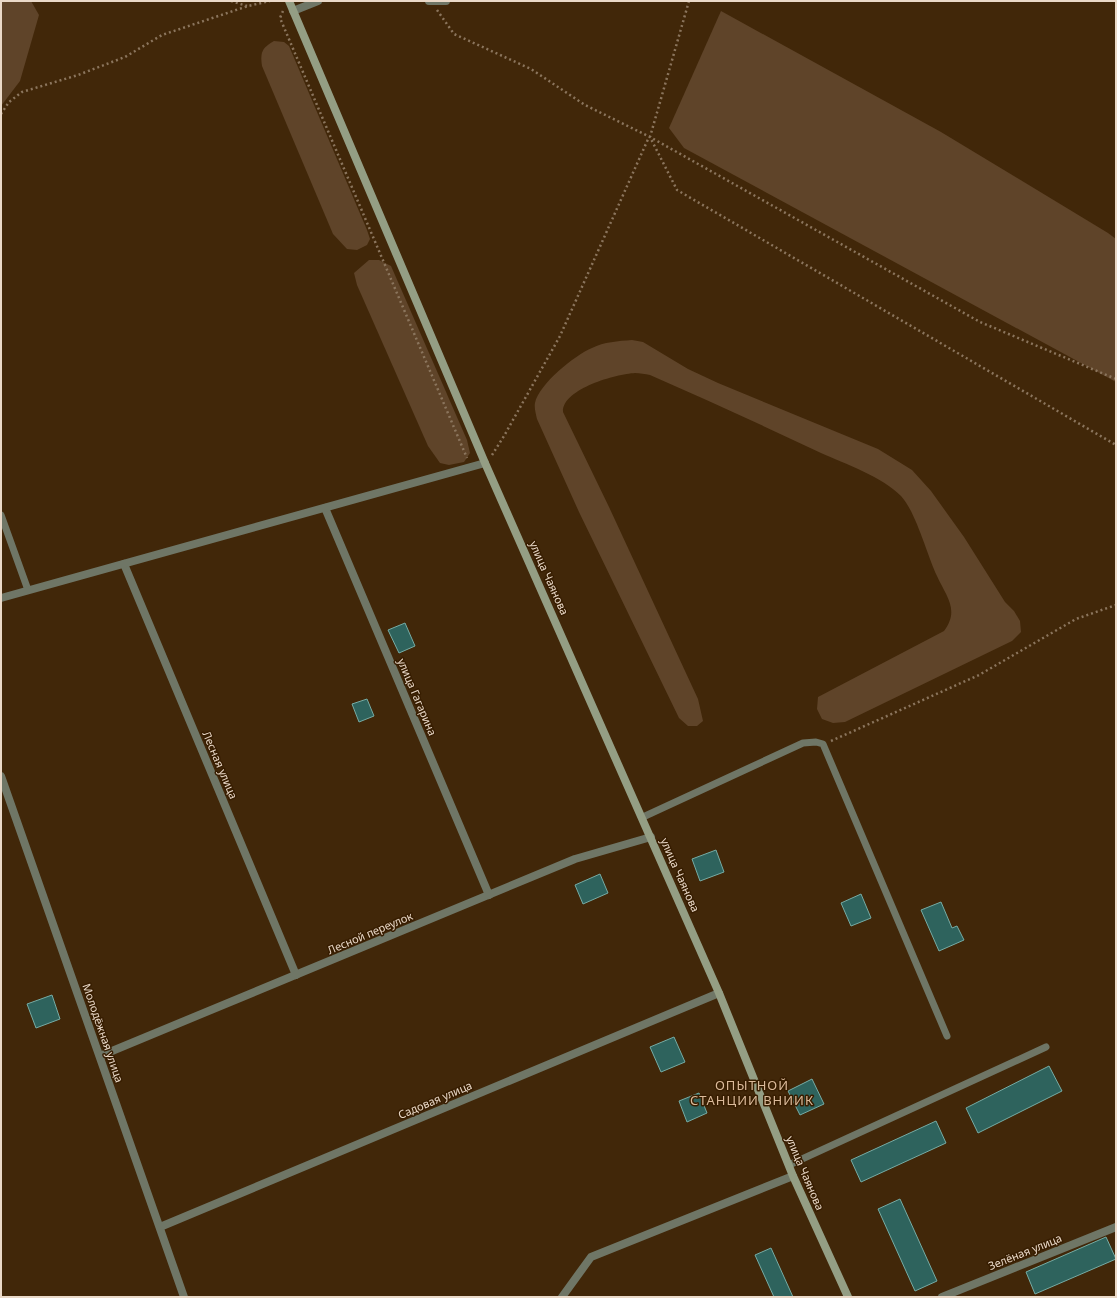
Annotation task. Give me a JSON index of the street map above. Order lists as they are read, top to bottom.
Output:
{
  "streets": {
    "street": [
      "улица Чаянова",
      "улица Гагарина",
      "Лесная улица",
      "Лесной переулок",
      "Молодёжная улица",
      "Садовая улица",
      "Зелёная улица"
    ]
  },
  "crossings": [
    ["улица Чаянова", "Лесной переулок"],
    ["улица Чаянова", "Садовая улица"],
    ["улица Гагарина", "Лесной переулок"],
    ["Лесная улица", "Лесной переулок"],
    ["Лесной переулок", "Молодёжная улица"],
    ["Молодёжная улица", "Садовая улица"]
  ],
  "districts": ["ОПЫТНОЙ СТАНЦИИ ВНИИК"]
}
